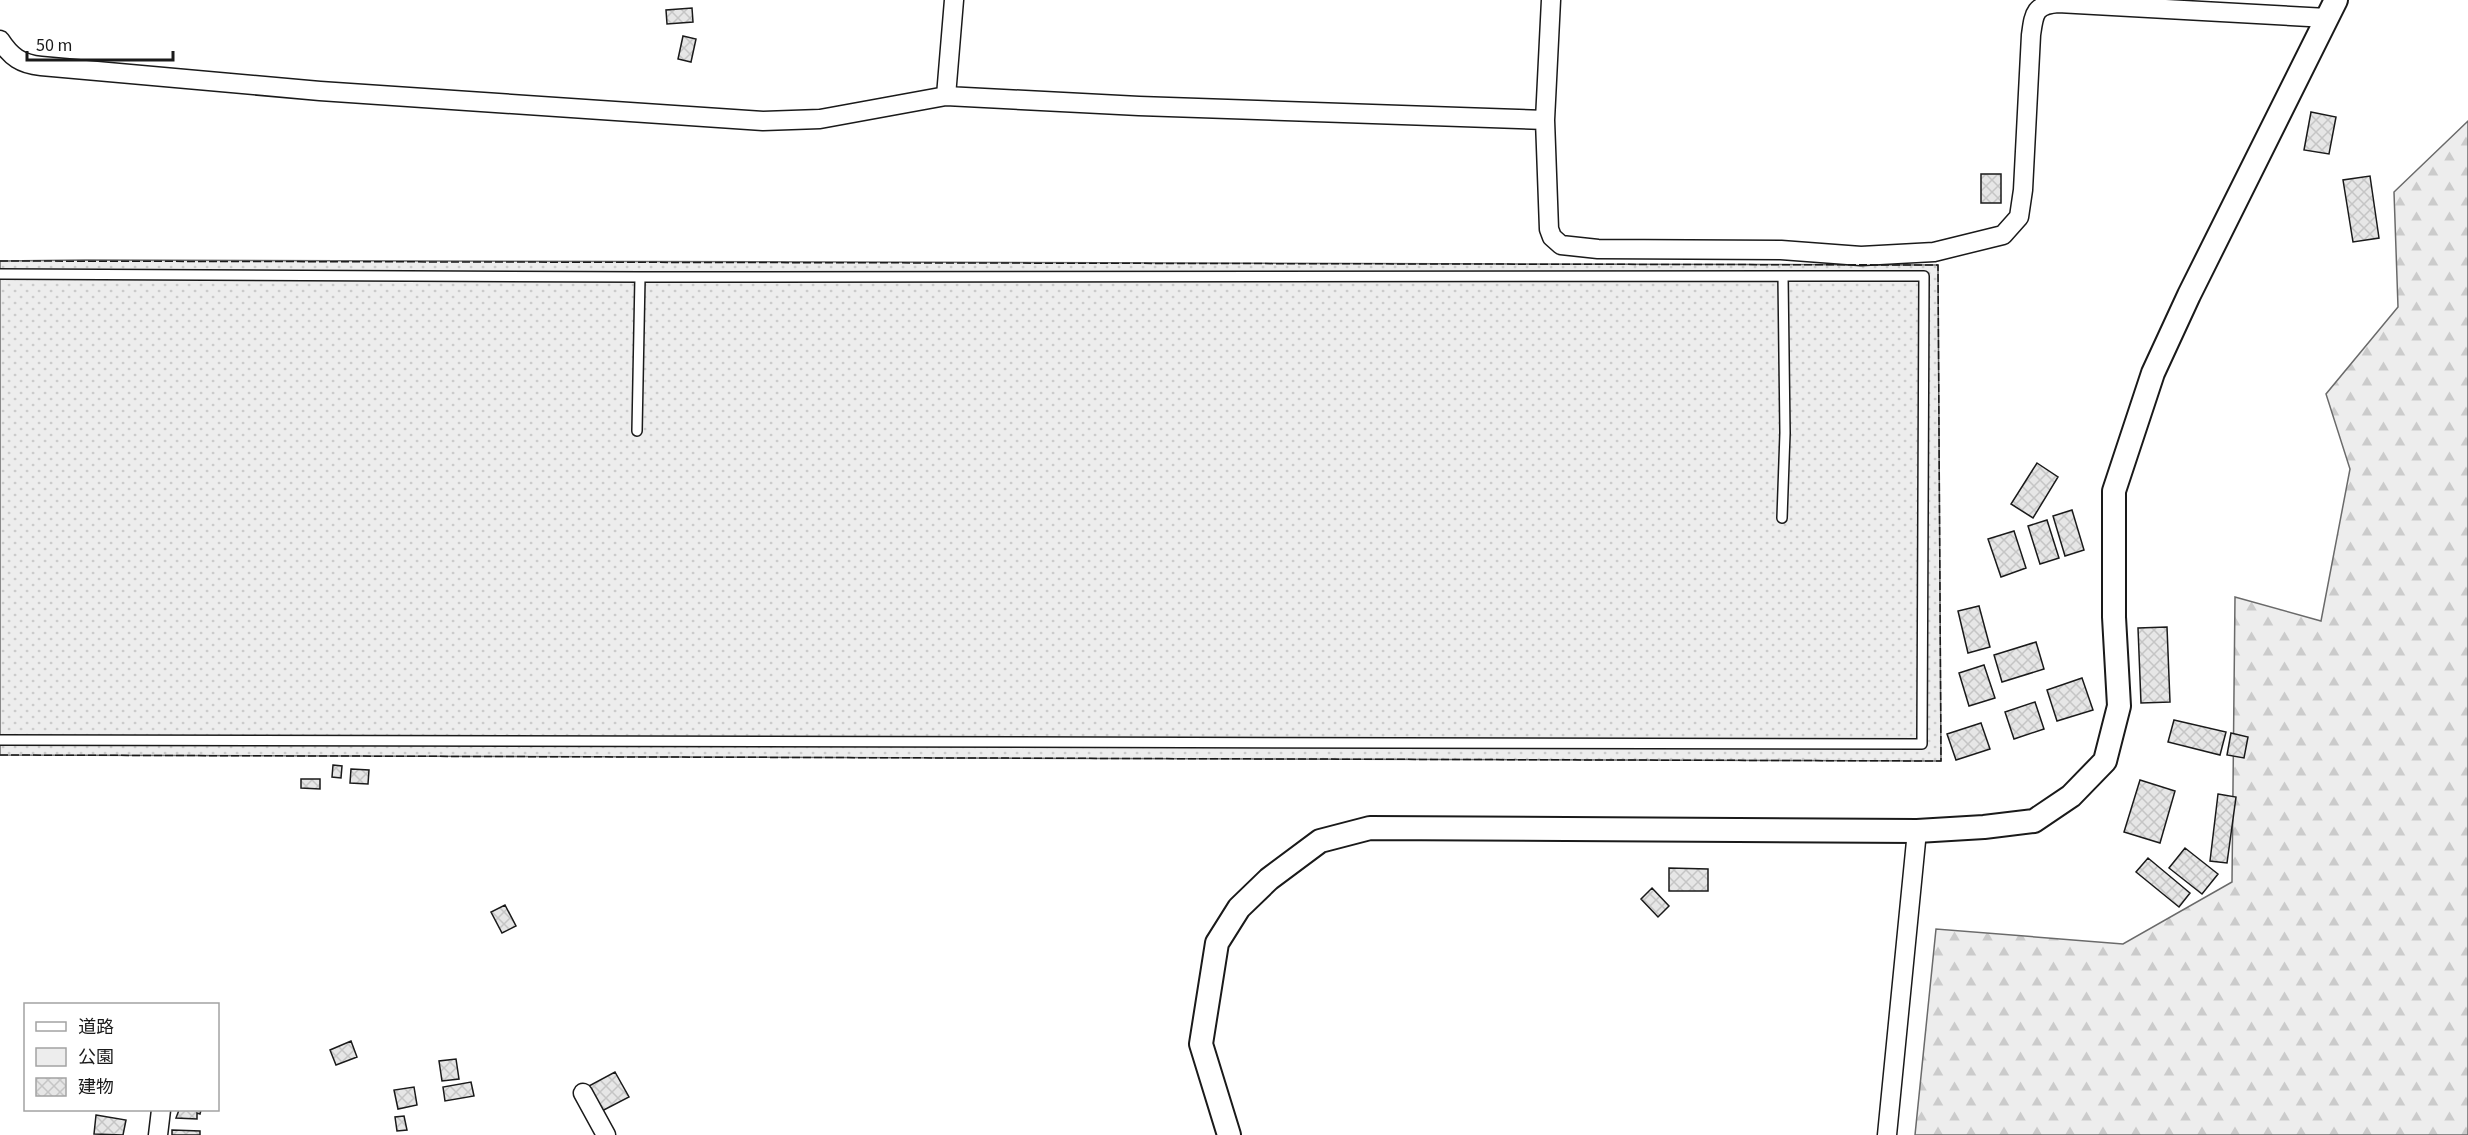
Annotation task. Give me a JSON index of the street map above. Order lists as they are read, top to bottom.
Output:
{
  "legend": ["道路", "公園", "建物"],
  "scale_bar": "50 m"
}
